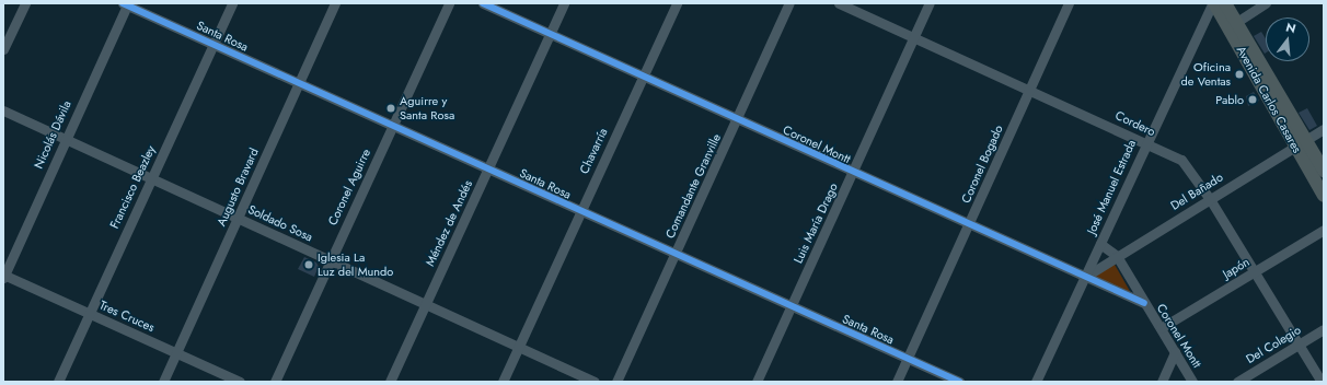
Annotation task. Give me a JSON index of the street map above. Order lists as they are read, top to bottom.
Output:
{
  "streets": {
    "main road": ["Avenida Carlos Casares"],
    "street": [
      "Santa Rosa",
      "Cordero",
      "Nicolás Dávila",
      "Coronel Montt",
      "Chavarría",
      "Coronel Bogado",
      "Comandante Granville",
      "Francisco Beazley",
      "Augusto Bravard",
      "Coronel Aguirre",
      "José Manuel Estrada",
      "Del Bañado",
      "Soldado Sosa",
      "Méndez de Andés",
      "Luis María Drago",
      "Japón",
      "Tres Cruces",
      "Del Colegio"
    ]
  },
  "crossings": [
    ["Santa Rosa", "Nicolás Dávila"],
    ["Santa Rosa", "Chavarría"],
    ["Santa Rosa", "Coronel Bogado"],
    ["Santa Rosa", "Comandante Granville"],
    ["Santa Rosa", "Francisco Beazley"],
    ["Santa Rosa", "Augusto Bravard"],
    ["Santa Rosa", "Coronel Aguirre"],
    ["Santa Rosa", "Méndez de Andés"],
    ["Santa Rosa", "Luis María Drago"],
    ["Avenida Carlos Casares", "José Manuel Estrada"],
    ["Avenida Carlos Casares", "Del Bañado"],
    ["Cordero", "Coronel Bogado"],
    ["Cordero", "José Manuel Estrada"],
    ["Cordero", "Del Bañado"],
    ["Cordero", "Luis María Drago"],
    ["Cordero", "Japón"],
    ["Cordero", "Del Colegio"],
    ["Nicolás Dávila", "Soldado Sosa"],
    ["Nicolás Dávila", "Tres Cruces"],
    ["Coronel Montt", "Chavarría"],
    ["Coronel Montt", "Coronel Bogado"],
    ["Coronel Montt", "Comandante Granville"],
    ["Coronel Montt", "José Manuel Estrada"],
    ["Coronel Montt", "Del Bañado"],
    ["Coronel Montt", "Méndez de Andés"],
    ["Coronel Montt", "Luis María Drago"],
    ["Coronel Montt", "Japón"],
    ["Chavarría", "Soldado Sosa"],
    ["Francisco Beazley", "Soldado Sosa"],
    ["Francisco Beazley", "Tres Cruces"],
    ["Augusto Bravard", "Soldado Sosa"],
    ["Augusto Bravard", "Tres Cruces"],
    ["Coronel Aguirre", "Soldado Sosa"],
    ["José Manuel Estrada", "Del Bañado"],
    ["Soldado Sosa", "Méndez de Andés"]
  ],
  "places": [
    "Oficina de Ventas",
    "Pablo",
    "Aguirre y Santa Rosa",
    "Iglesia La Luz del Mundo"
  ],
  "north": "top"
}
